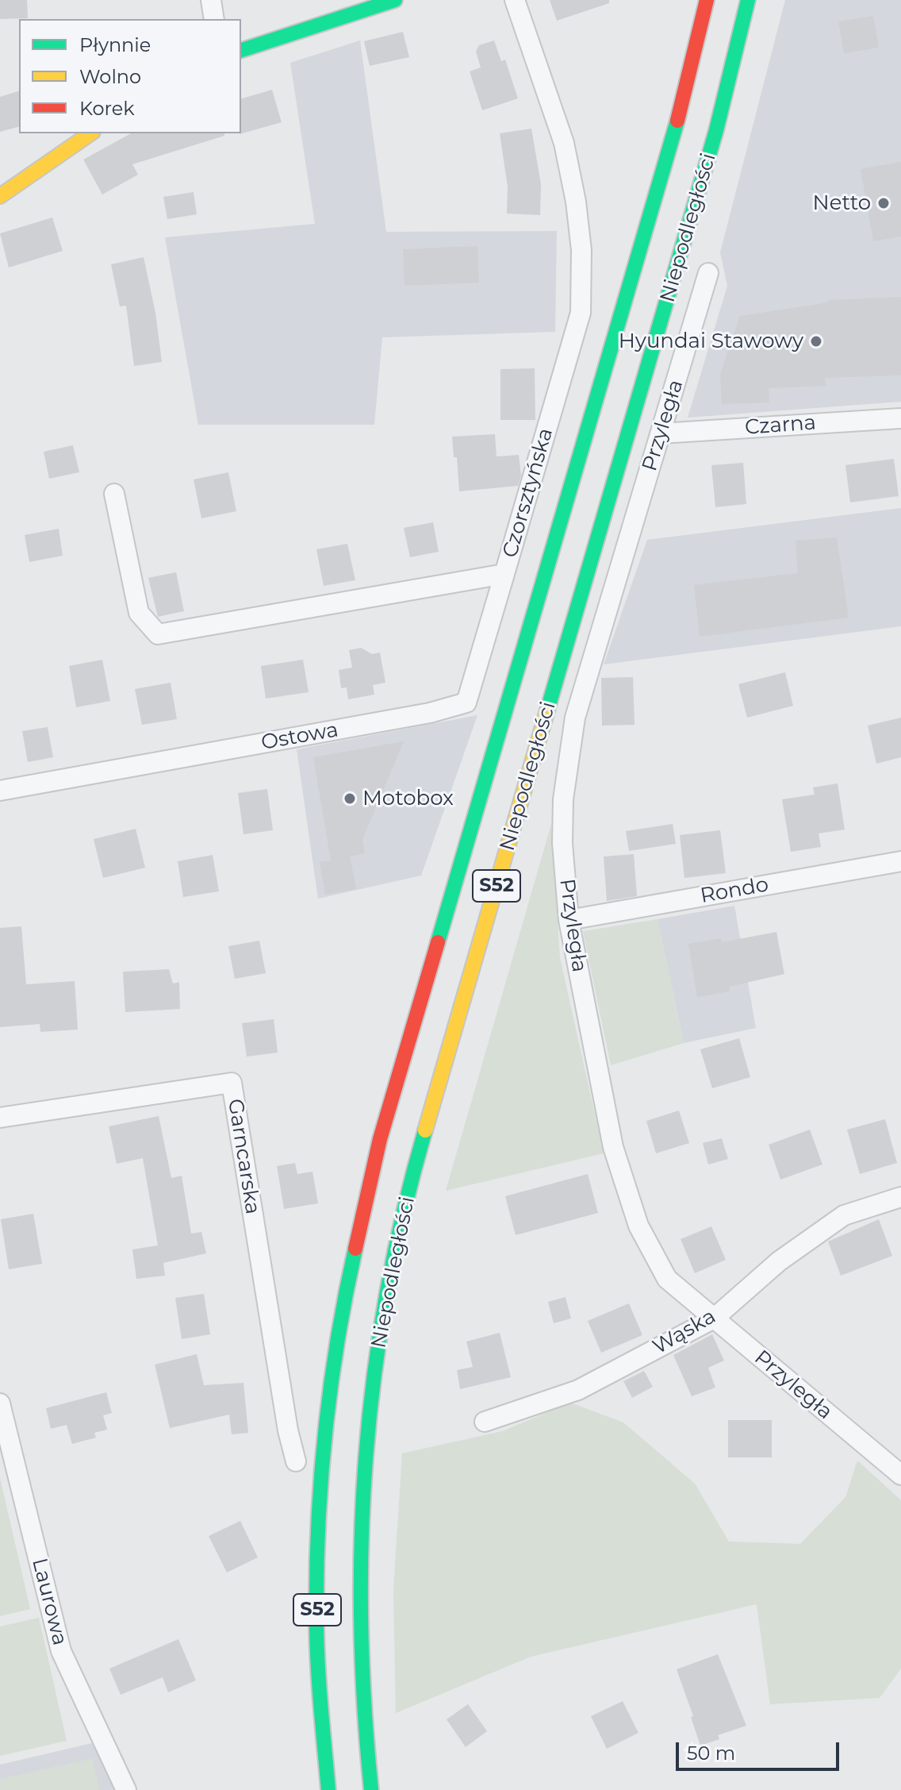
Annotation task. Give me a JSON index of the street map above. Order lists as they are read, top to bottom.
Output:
{
  "streets": {
    "main road": ["Niepodległości", "S52"],
    "street": [
      "Przyległa",
      "Czarna",
      "Czorsztyńska",
      "Ostowa",
      "Rondo",
      "Garncarska",
      "Wąska",
      "Laurowa"
    ]
  },
  "crossings": [
    ["Przyległa", "Czarna"],
    ["Przyległa", "Rondo"],
    ["Przyległa", "Wąska"],
    ["Czorsztyńska", "Ostowa"]
  ],
  "places": ["Netto", "Hyundai Stawowy", "Motobox"],
  "legend": ["Płynnie", "Wolno", "Korek"],
  "scale_bar": "50 m"
}
